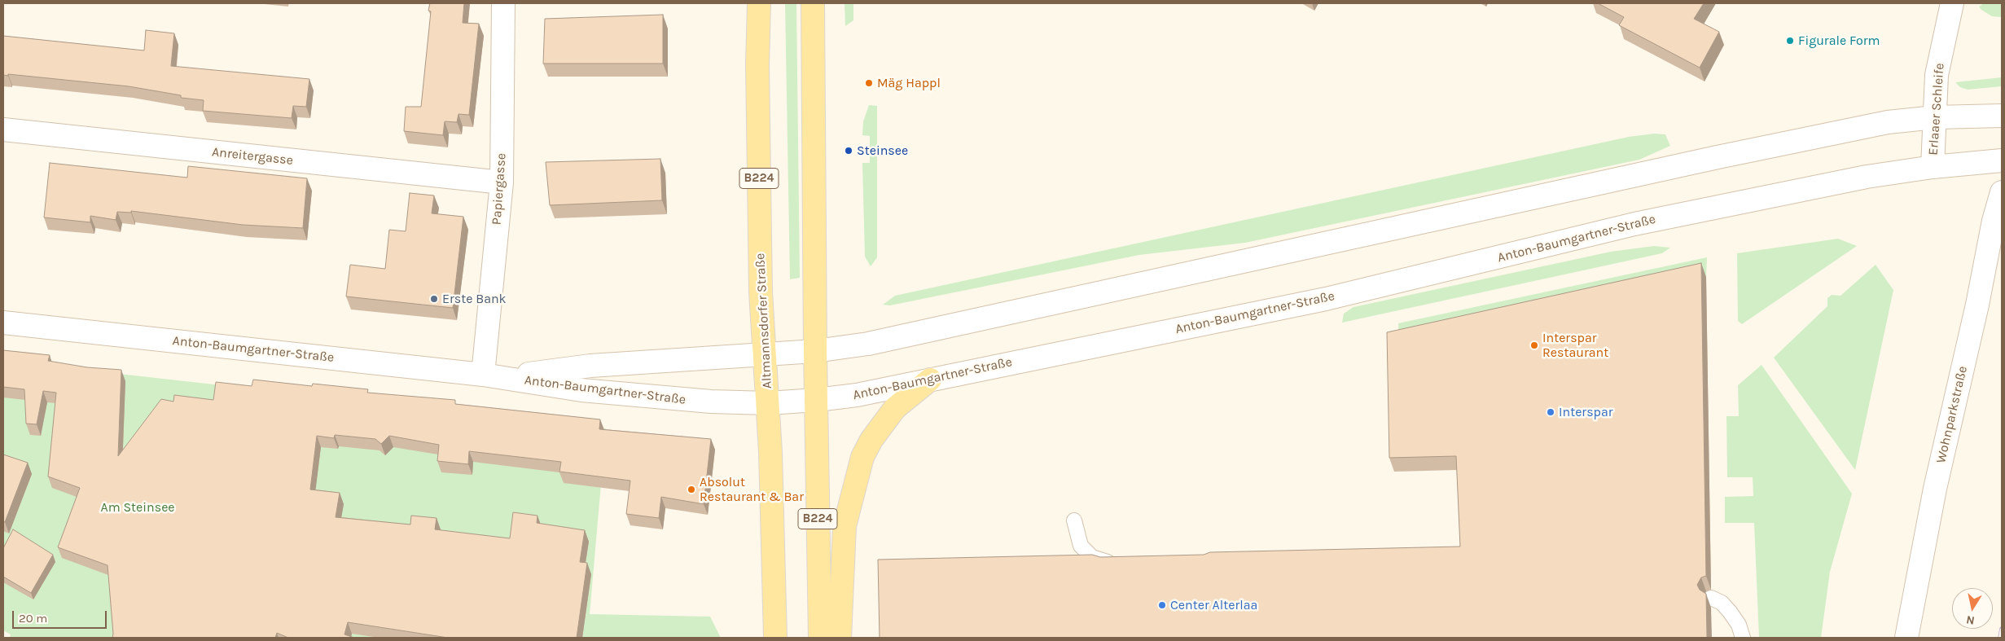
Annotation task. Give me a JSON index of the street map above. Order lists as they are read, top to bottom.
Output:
{
  "streets": {
    "main road": [
      "Erlaaer Schleife",
      "Anreitergasse",
      "B224",
      "Papiergasse",
      "Anton-Baumgartner-Straße",
      "Altmannsdorfer Straße",
      "Wohnparkstraße"
    ]
  },
  "crossings": [
    ["Erlaaer Schleife", "Anton-Baumgartner-Straße"],
    ["Anreitergasse", "Papiergasse"],
    ["B224", "Anton-Baumgartner-Straße"],
    ["Papiergasse", "Anton-Baumgartner-Straße"],
    ["Anton-Baumgartner-Straße", "Altmannsdorfer Straße"]
  ],
  "parks": ["Am Steinsee"],
  "places": [
    "Figurale Form",
    "Mäg Happl",
    "Steinsee",
    "Erste Bank",
    "Interspar Restaurant",
    "Interspar",
    "Absolut Restaurant & Bar",
    "Center Alterlaa"
  ],
  "scale_bar": "20 m",
  "north": "bottom"
}
